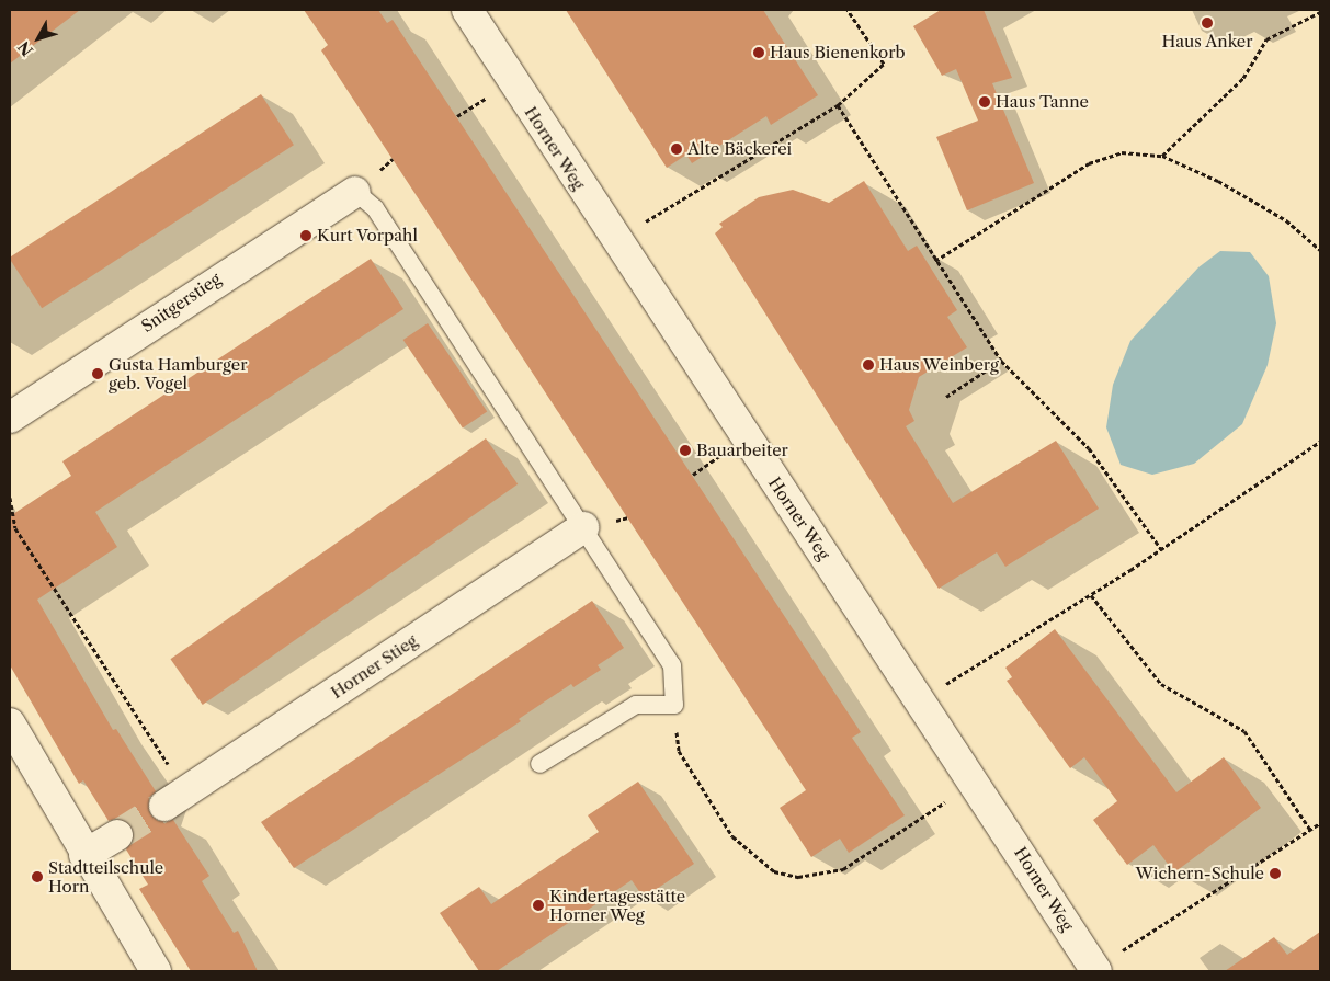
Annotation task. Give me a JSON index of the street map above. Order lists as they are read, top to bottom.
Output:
{
  "streets": {
    "street": ["Horner Weg", "Snitgerstieg", "Horner Stieg"]
  },
  "places": [
    "Haus Anker",
    "Haus Bienenkorb",
    "Haus Tanne",
    "Alte Bäckerei",
    "Kurt Vorpahl",
    "Haus Weinberg",
    "Gusta Hamburger geb. Vogel",
    "Bauarbeiter",
    "Wichern-Schule",
    "Stadtteilschule Horn",
    "Kindertagesstätte Horner Weg"
  ],
  "north": "bottom left"
}
